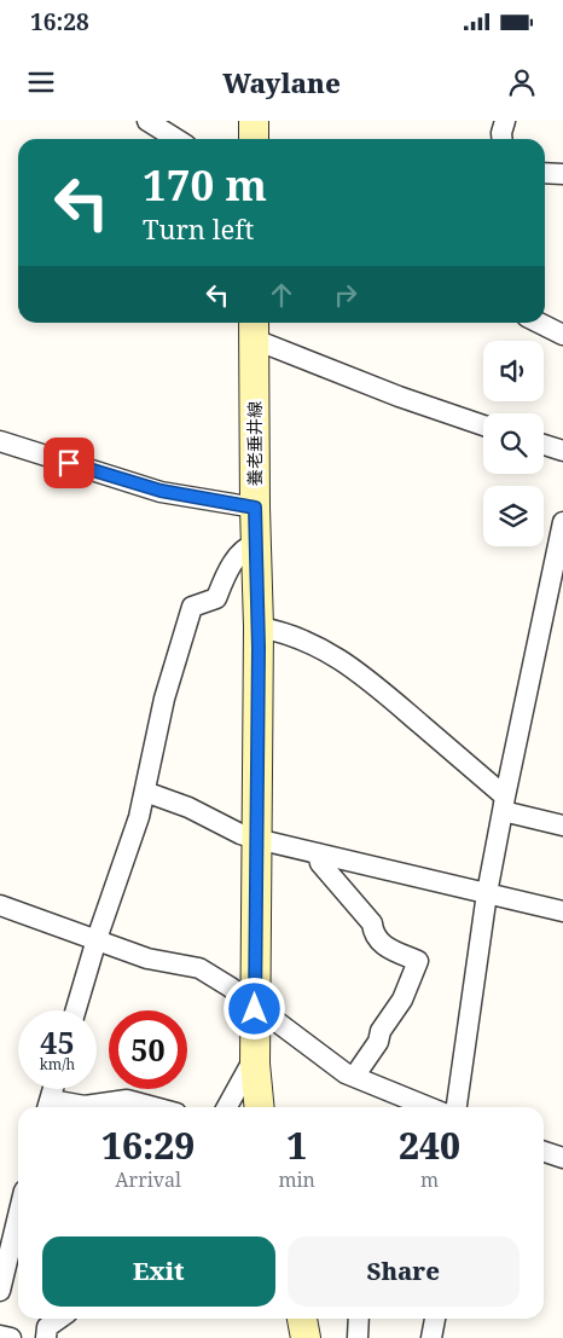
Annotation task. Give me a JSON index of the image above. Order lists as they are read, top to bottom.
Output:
{
  "streets": {
    "main road": ["養老垂井線"]
  },
  "page": {
    "status": "16:28",
    "header": "Waylane",
    "turn": ["170 m", "Turn left"],
    "speed": "45 km/h",
    "limit": "50",
    "eta": [
      "16:29",
      "Arrival",
      "1",
      "min",
      "240",
      "m"
    ],
    "buttons": ["Exit", "Share"]
  }
}
